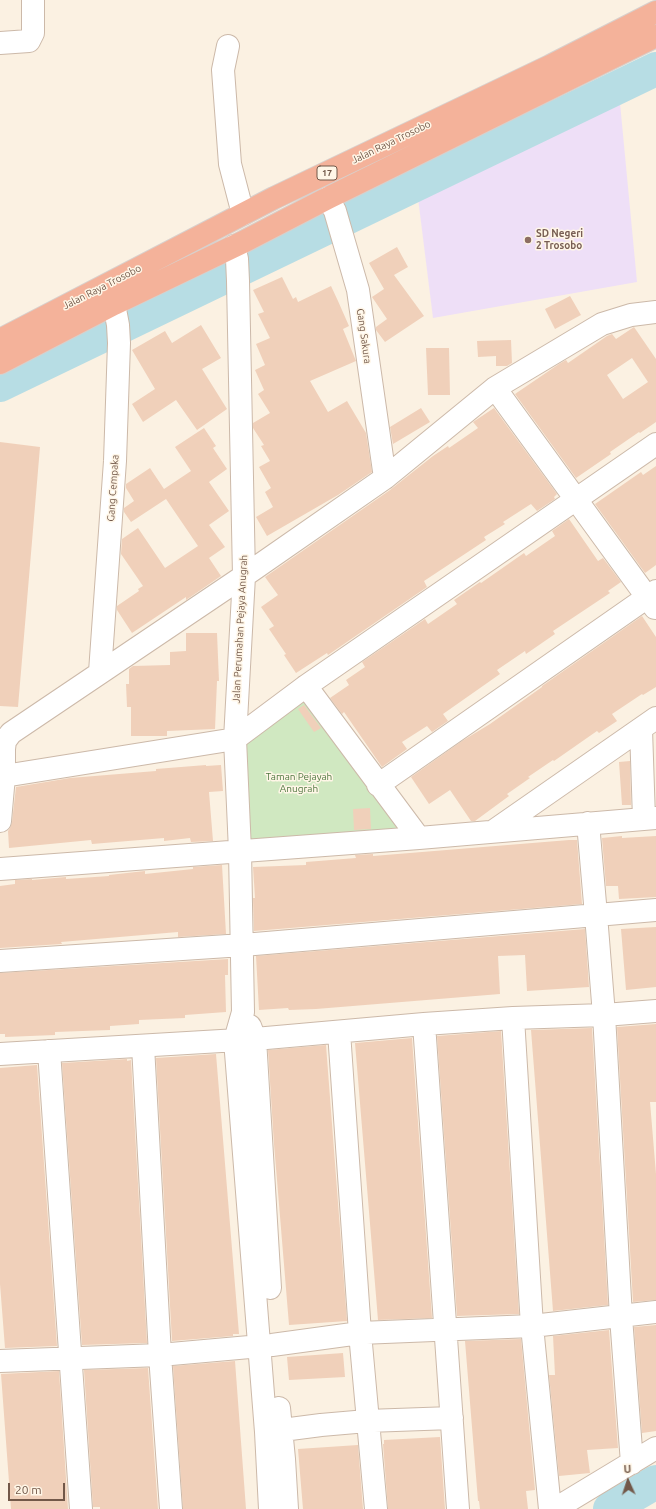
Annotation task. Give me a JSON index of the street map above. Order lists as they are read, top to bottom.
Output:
{
  "streets": {
    "highway": ["Jalan Raya Trosobo", "17"],
    "street": ["Gang Sakura", "Gang Cempaka", "Jalan Perumahan Pejaya Anugrah"]
  },
  "crossings": [
    ["17", "Gang Sakura"],
    ["17", "Gang Cempaka"],
    ["17", "Jalan Perumahan Pejaya Anugrah"]
  ],
  "parks": ["Taman Pejayah Anugrah"],
  "places": ["SD Negeri 2 Trosobo"],
  "scale_bar": "20 m",
  "north": "top"
}
